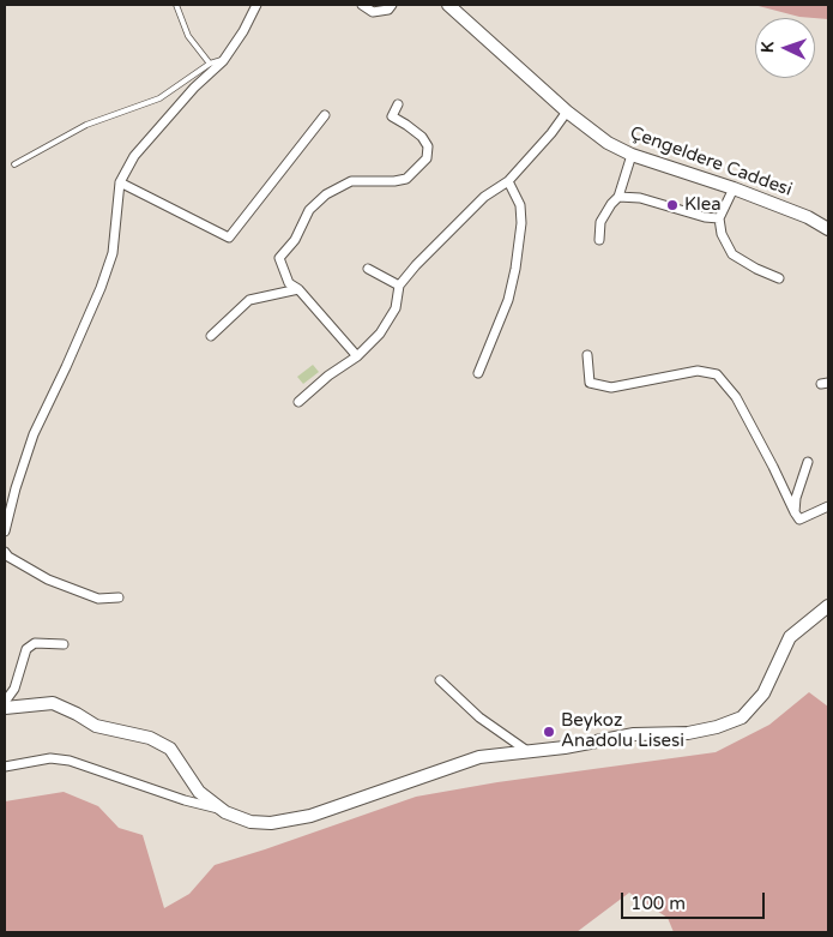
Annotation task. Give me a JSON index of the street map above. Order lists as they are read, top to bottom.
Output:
{
  "streets": {
    "street": ["Çengeldere Caddesi"]
  },
  "places": ["Klea", "Beykoz Anadolu Lisesi"],
  "scale_bar": "100 m",
  "north": "left"
}
